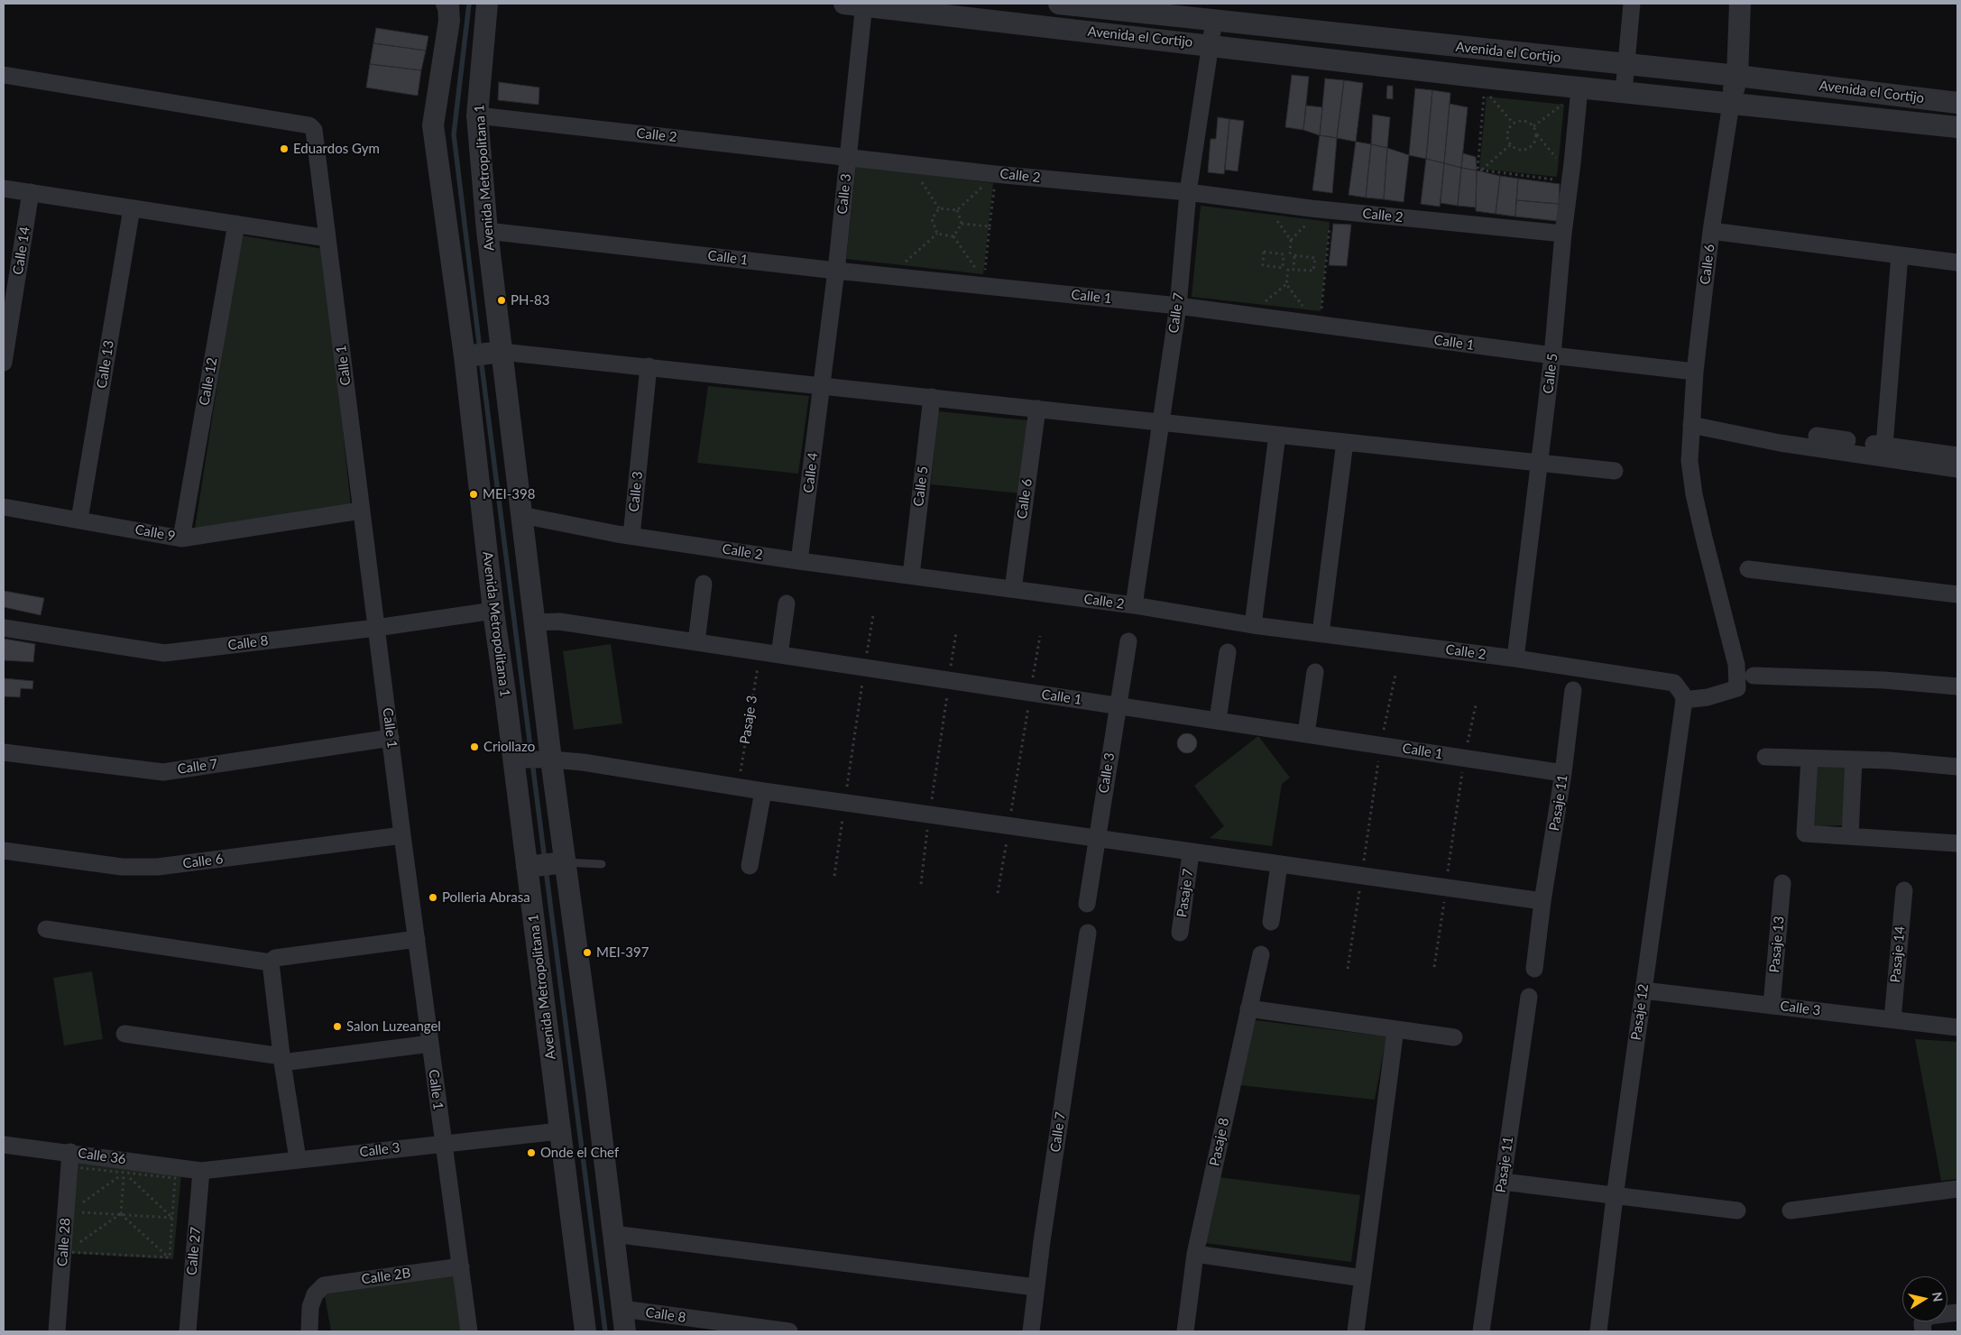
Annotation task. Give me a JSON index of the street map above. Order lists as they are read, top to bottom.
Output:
{
  "streets": {
    "street": [
      "Avenida el Cortijo",
      "Calle 2",
      "Avenida Metropolitana 1",
      "Calle 3",
      "Calle 14",
      "Calle 1",
      "Calle 6",
      "Calle 7",
      "Calle 13",
      "Calle 5",
      "Calle 12",
      "Calle 4",
      "Calle 9",
      "Calle 8",
      "Pasaje 11",
      "Pasaje 7",
      "Pasaje 13",
      "Pasaje 14",
      "Pasaje 12",
      "Pasaje 8",
      "Calle 36",
      "Calle 28",
      "Calle 27",
      "Calle 2B"
    ],
    "path": ["Pasaje 3"]
  },
  "crossings": [
    ["Avenida el Cortijo", "Calle 3"],
    ["Avenida el Cortijo", "Calle 6"],
    ["Avenida el Cortijo", "Calle 7"],
    ["Avenida el Cortijo", "Calle 5"],
    ["Calle 2", "Avenida Metropolitana 1"],
    ["Calle 2", "Calle 3"],
    ["Calle 2", "Calle 6"],
    ["Calle 2", "Calle 7"],
    ["Calle 2", "Calle 5"],
    ["Calle 2", "Calle 4"],
    ["Calle 2", "Pasaje 12"],
    ["Avenida Metropolitana 1", "Calle 3"],
    ["Avenida Metropolitana 1", "Calle 1"],
    ["Avenida Metropolitana 1", "Calle 8"],
    ["Calle 3", "Calle 1"],
    ["Calle 3", "Calle 4"],
    ["Calle 3", "Pasaje 13"],
    ["Calle 3", "Pasaje 14"],
    ["Calle 3", "Pasaje 12"],
    ["Calle 3", "Calle 36"],
    ["Calle 3", "Calle 27"],
    ["Calle 1", "Calle 6"],
    ["Calle 1", "Calle 7"],
    ["Calle 1", "Calle 5"],
    ["Calle 1", "Calle 9"],
    ["Calle 1", "Calle 8"],
    ["Calle 1", "Pasaje 3"],
    ["Calle 1", "Pasaje 11"],
    ["Calle 1", "Calle 2B"],
    ["Calle 6", "Pasaje 12"],
    ["Calle 13", "Calle 9"],
    ["Calle 12", "Calle 9"],
    ["Calle 36", "Calle 28"],
    ["Calle 36", "Calle 27"]
  ],
  "places": [
    "Eduardos Gym",
    "PH-83",
    "MEI-398",
    "Criollazo",
    "Polleria Abrasa",
    "MEI-397",
    "Salon Luzeangel",
    "Onde el Chef"
  ],
  "north": "right"
}
